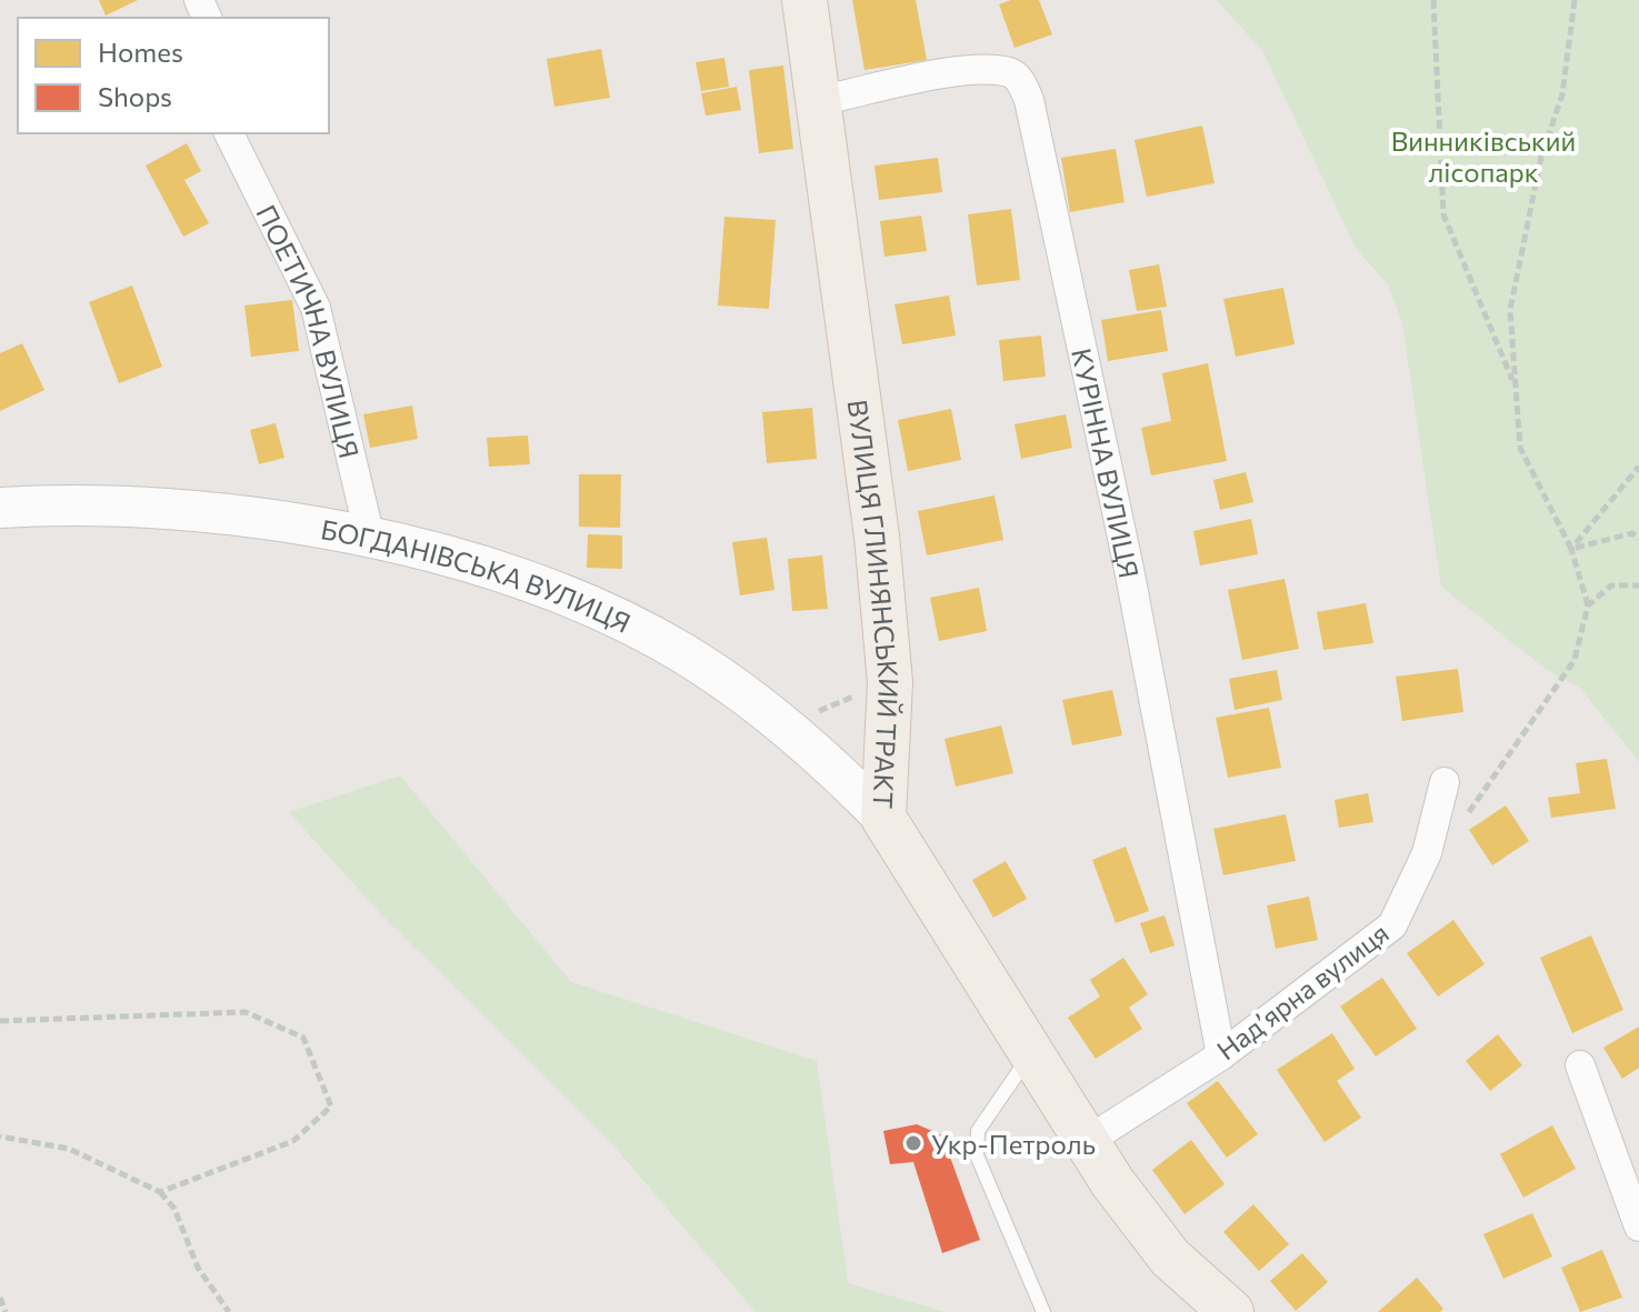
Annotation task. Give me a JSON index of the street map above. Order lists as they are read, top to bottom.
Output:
{
  "streets": {
    "main road": ["БОГДАНІВСЬКА ВУЛИЦЯ", "ВУЛИЦЯ ГЛИНЯНСЬКИЙ ТРАКТ"],
    "street": ["ПОЕТИЧНА ВУЛИЦЯ", "КУРІННА ВУЛИЦЯ", "Надʼярна вулиця"]
  },
  "crossings": [
    ["ПОЕТИЧНА ВУЛИЦЯ", "БОГДАНІВСЬКА ВУЛИЦЯ"],
    ["КУРІННА ВУЛИЦЯ", "ВУЛИЦЯ ГЛИНЯНСЬКИЙ ТРАКТ"],
    ["КУРІННА ВУЛИЦЯ", "Надʼярна вулиця"],
    ["БОГДАНІВСЬКА ВУЛИЦЯ", "ВУЛИЦЯ ГЛИНЯНСЬКИЙ ТРАКТ"],
    ["ВУЛИЦЯ ГЛИНЯНСЬКИЙ ТРАКТ", "Надʼярна вулиця"]
  ],
  "parks": ["Винниківський лісопарк"],
  "places": ["Укр-Петроль"],
  "legend": ["Homes", "Shops"]
}
